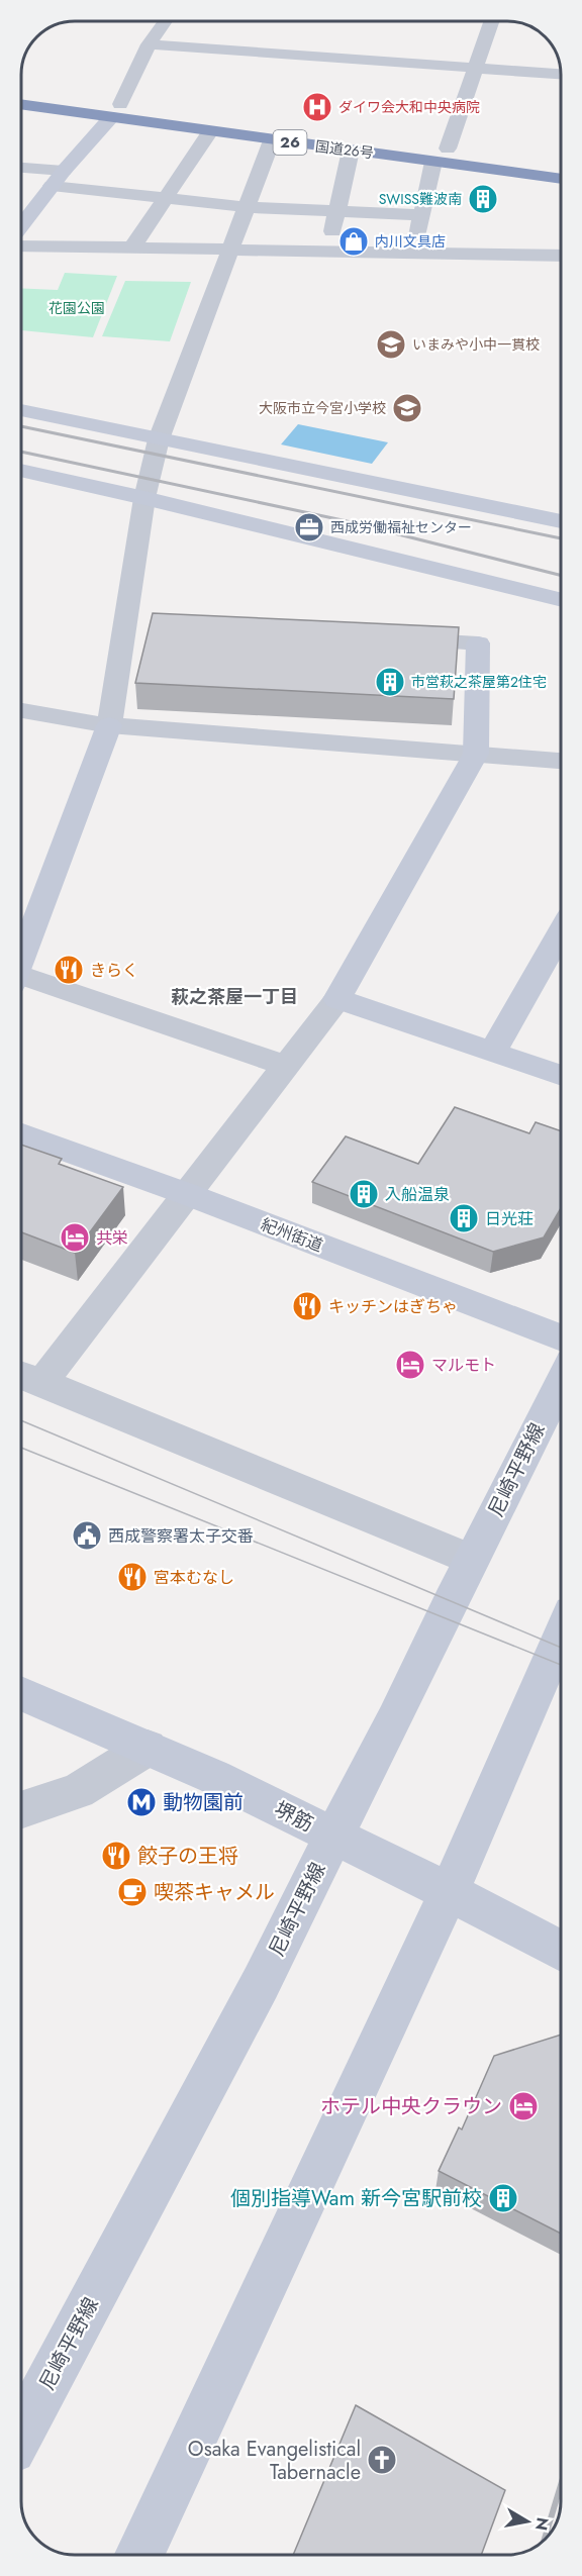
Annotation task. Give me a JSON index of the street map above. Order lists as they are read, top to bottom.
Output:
{
  "streets": {
    "highway": ["26", "国道26号"],
    "street": ["紀州街道", "尼崎平野線", "堺筋"]
  },
  "crossings": [
    ["尼崎平野線", "堺筋"]
  ],
  "districts": ["萩之茶屋一丁目"],
  "parks": ["花園公園"],
  "places": {
    "hospital": ["ダイワ会大和中央病院"],
    "building": [
      "SWISS難波南",
      "市営萩之茶屋第2住宅",
      "入船温泉",
      "日光荘",
      "個別指導Wam 新今宮駅前校"
    ],
    "shop": ["内川文具店"],
    "school or university": ["いまみや小中一貫校", "大阪市立今宮小学校"],
    "office": ["西成労働福祉センター"],
    "restaurant": [
      "きらく",
      "キッチンはぎちゃ",
      "宮本むなし",
      "餃子の王将"
    ],
    "hotel": ["共栄", "マルモト", "ホテル中央クラウン"],
    "public building": ["西成警察署太子交番"],
    "metro station": ["動物園前"],
    "cafe": ["喫茶キャメル"],
    "church": ["Osaka Evangelistical Tabernacle"]
  },
  "north": "right"
}
